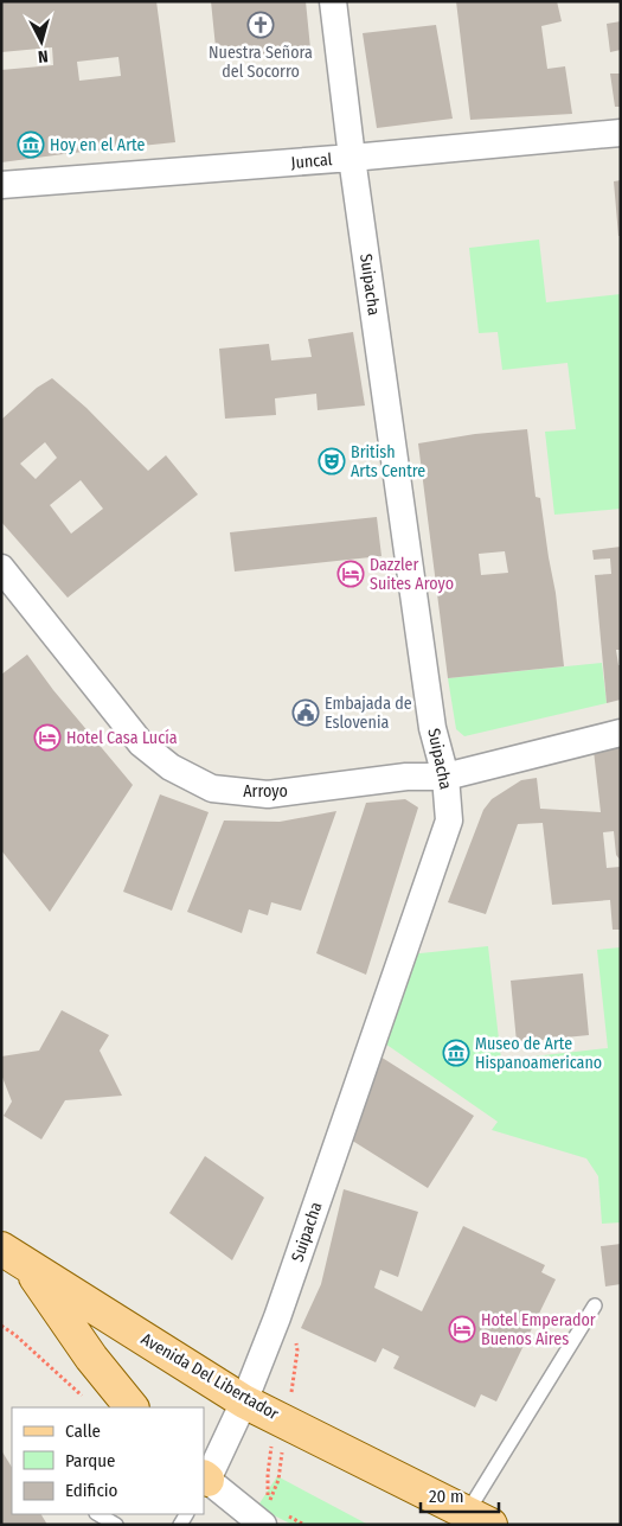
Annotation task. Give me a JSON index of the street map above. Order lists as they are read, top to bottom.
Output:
{
  "streets": {
    "main road": ["Avenida Del Libertador"],
    "street": ["Juncal", "Suipacha", "Arroyo"]
  },
  "crossings": [
    ["Juncal", "Suipacha"],
    ["Suipacha", "Arroyo"],
    ["Suipacha", "Avenida Del Libertador"]
  ],
  "places": {
    "church": ["Nuestra Señora del Socorro"],
    "museum": ["Hoy en el Arte", "Museo de Arte Hispanoamericano"],
    "theatre": ["British Arts Centre"],
    "hotel": ["Dazzler Suites Aroyo", "Hotel Casa Lucía", "Hotel Emperador Buenos Aires"],
    "public building": ["Embajada de Eslovenia"]
  },
  "legend": ["Calle", "Parque", "Edificio"],
  "scale_bar": "20 m",
  "north": "bottom"
}
